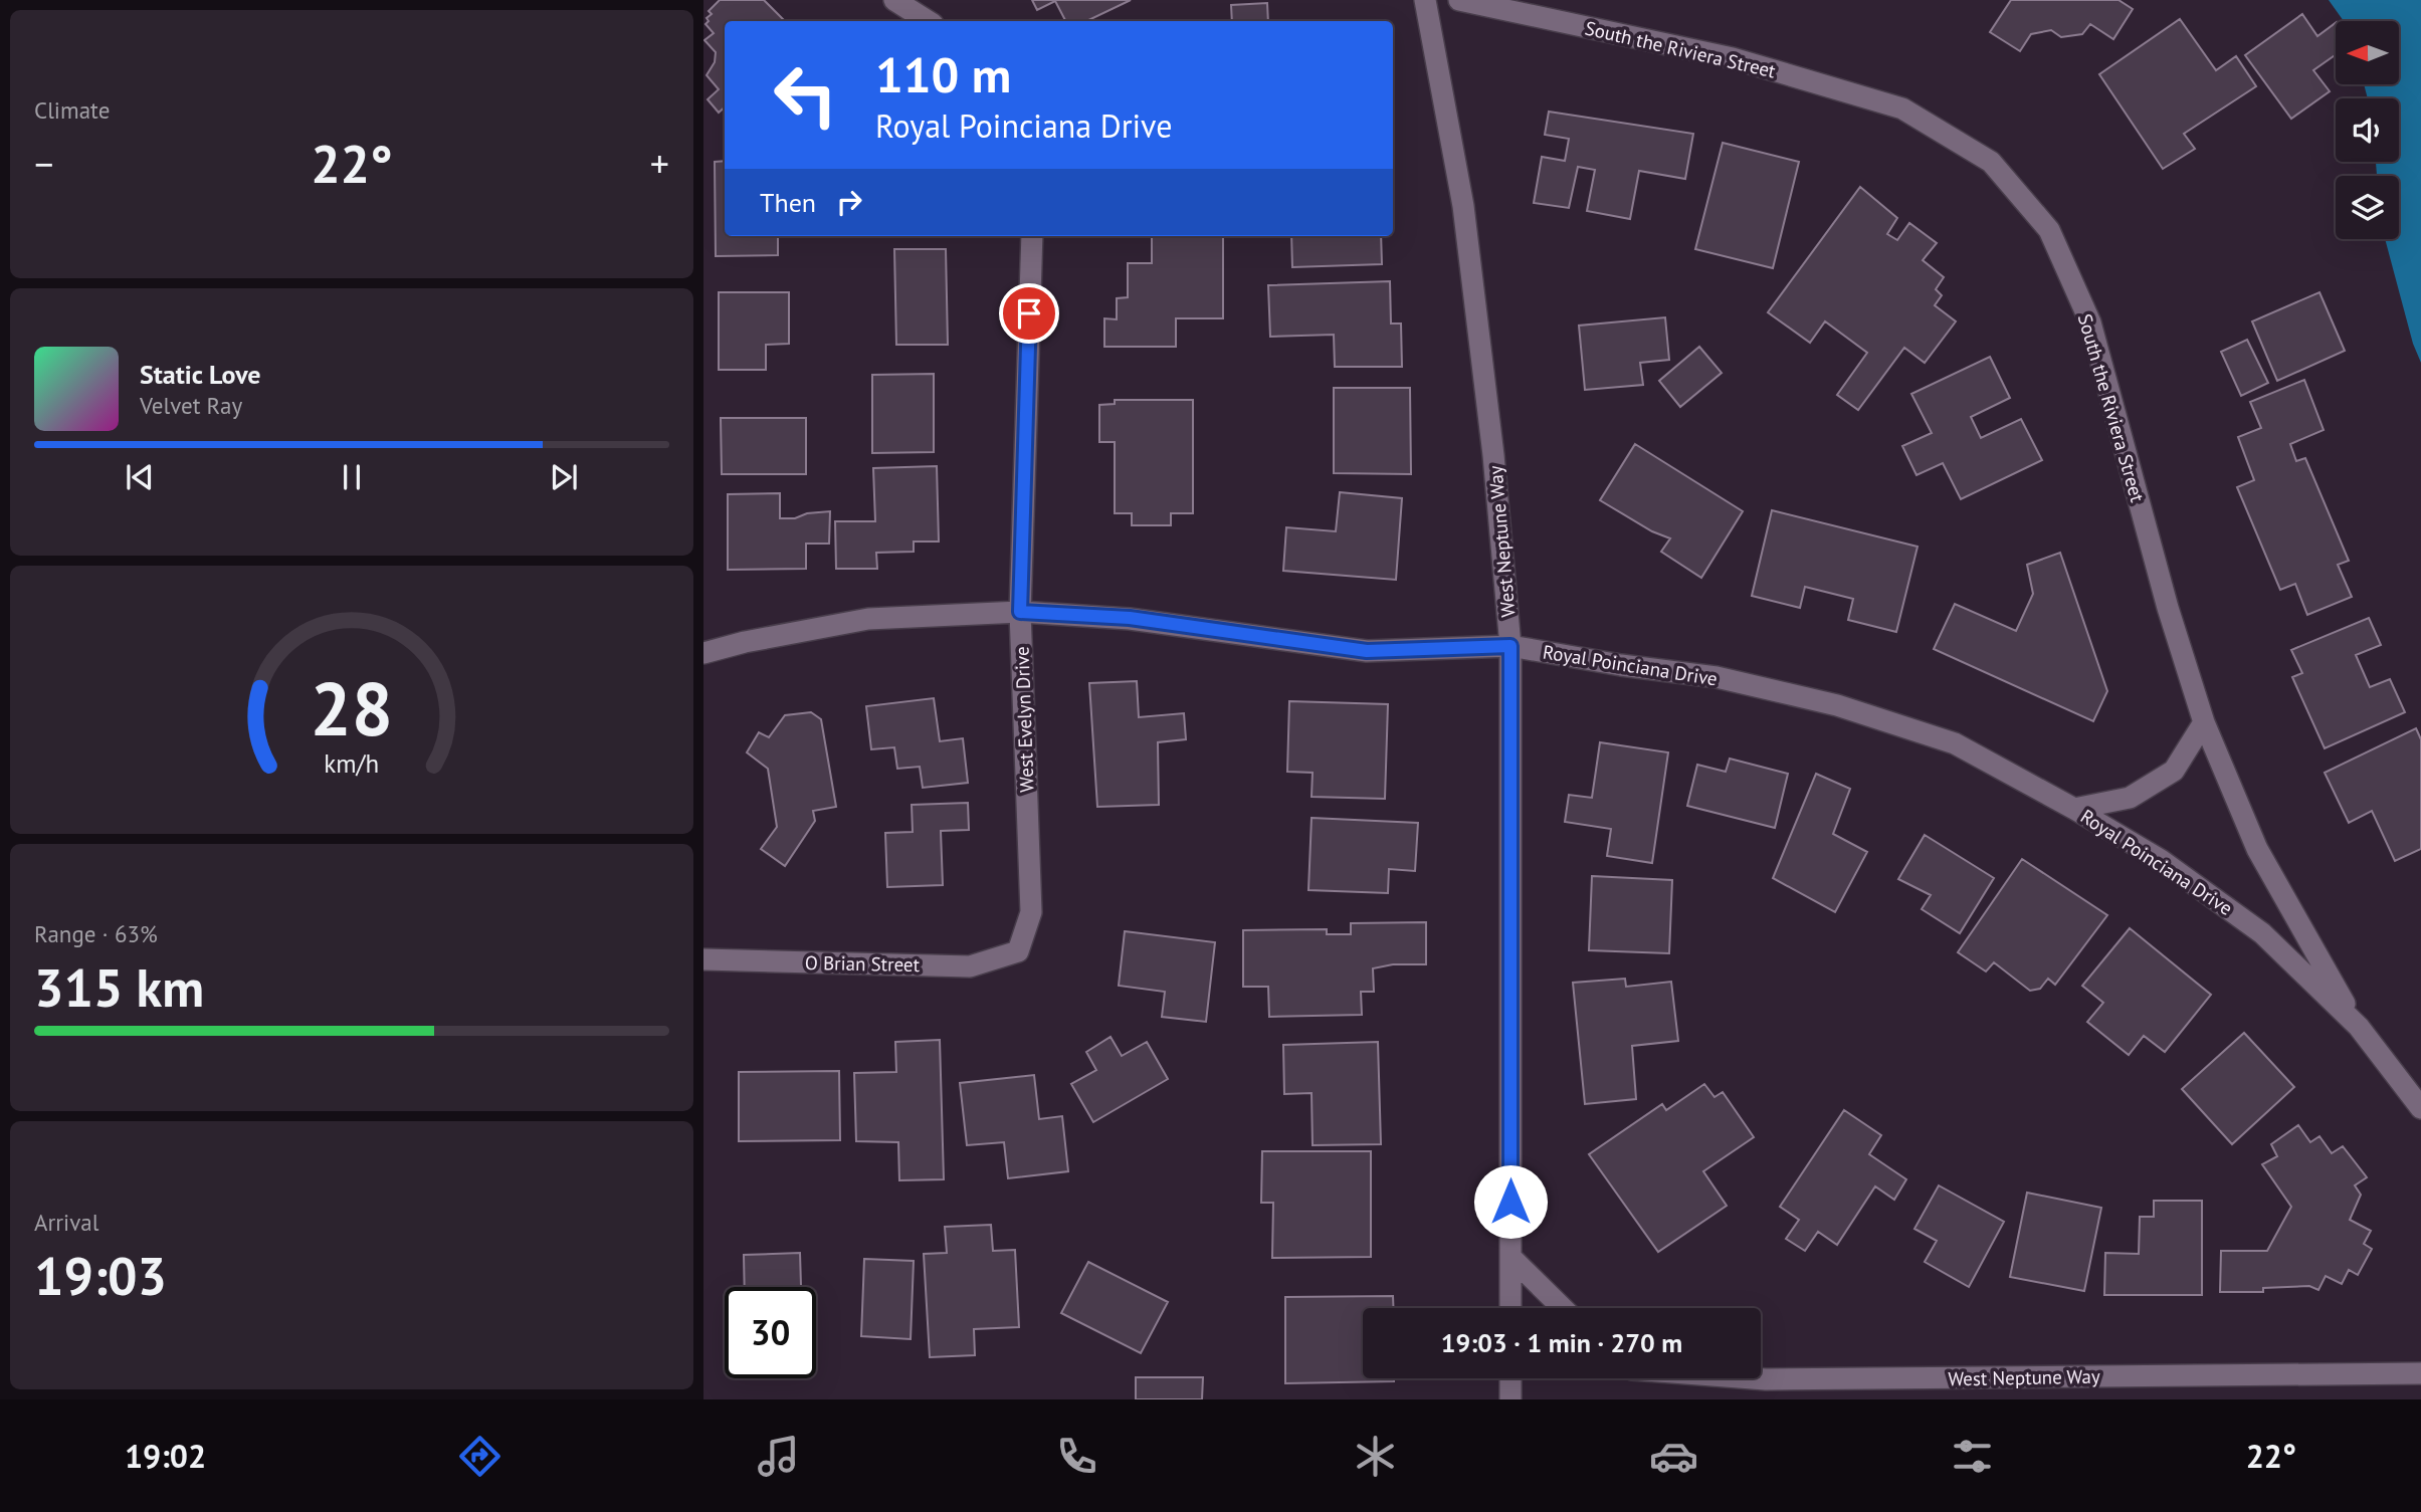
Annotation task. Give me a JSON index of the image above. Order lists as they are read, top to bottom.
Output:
{
  "streets": {
    "street": [
      "South the Riviera Street",
      "West Neptune Way",
      "Royal Poinciana Drive",
      "West Evelyn Drive",
      "O Brian Street"
    ]
  },
  "crossings": [
    ["South the Riviera Street", "Royal Poinciana Drive"],
    ["West Neptune Way", "Royal Poinciana Drive"],
    ["Royal Poinciana Drive", "West Evelyn Drive"],
    ["West Evelyn Drive", "O Brian Street"]
  ],
  "north": "left",
  "page": {
    "tile": [
      "Climate",
      ["Range · 63%", "315 km"],
      ["Arrival", "19:03"]
    ],
    "turn": ["110 m", "Royal Poinciana Drive"],
    "heat": ["−", "22°", "+"],
    "then": "Then",
    "song": ["Static Love", "Velvet Ray"],
    "limit": "30",
    "trip": "19:03 · 1 min · 270 m",
    "tabs": ["19:02", "22°"],
    "gauge": ["28", "km/h"]
  }
}
